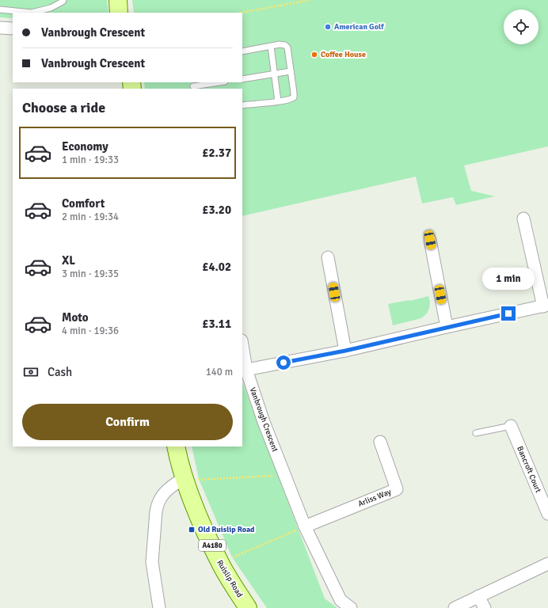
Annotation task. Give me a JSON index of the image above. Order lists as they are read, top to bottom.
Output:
{
  "streets": {
    "main road": ["A4180", "Ruislip Road"],
    "street": ["Vanbrough Crescent", "Bancroft Court", "Arliss Way"]
  },
  "crossings": [
    ["Vanbrough Crescent", "Arliss Way"],
    ["A4180", "Ruislip Road"]
  ],
  "places": {
    "other": ["American Golf", "Coffee House"],
    "transit": ["Old Ruislip Road"]
  },
  "page": {
    "banner": ["Vanbrough Crescent", "Vanbrough Crescent"],
    "heading": "Choose a ride",
    "list": [
      {
        "name": "Economy",
        "note": "1 min · 19:33",
        "value": "£2.37"
      },
      {
        "name": "Comfort",
        "note": "2 min · 19:34",
        "value": "£3.20"
      },
      {
        "name": "XL",
        "note": "3 min · 19:35",
        "value": "£4.02"
      },
      {
        "name": "Moto",
        "note": "4 min · 19:36",
        "value": "£3.11"
      }
    ],
    "bubble": "1 min",
    "pay": ["Cash", "140 m"],
    "buttons": "Confirm"
  }
}
